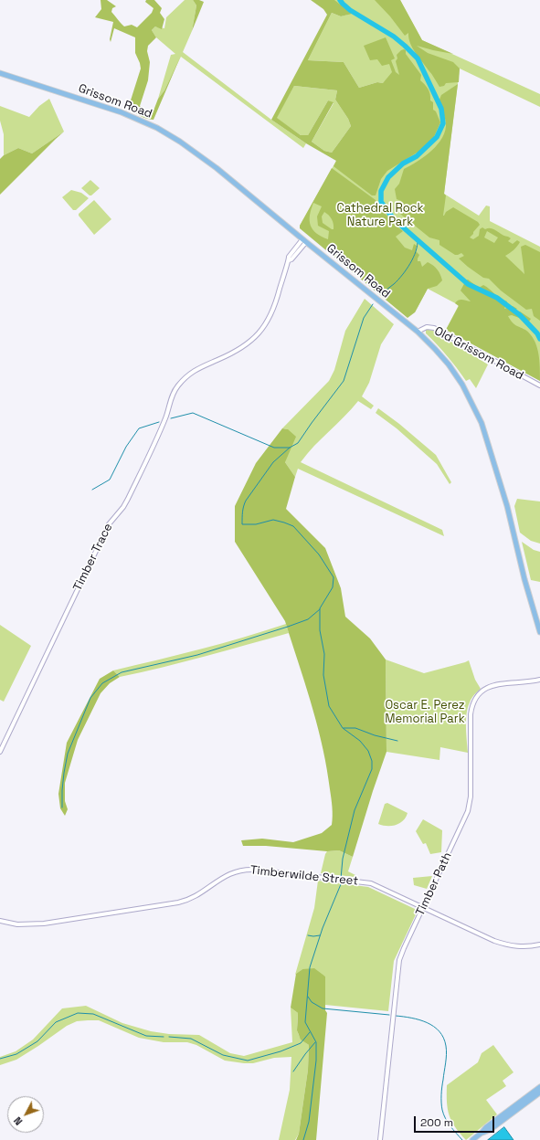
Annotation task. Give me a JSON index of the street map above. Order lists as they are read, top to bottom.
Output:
{
  "streets": {
    "main road": ["Grissom Road"],
    "street": [
      "Old Grissom Road",
      "Timber Trace",
      "Timberwilde Street",
      "Timber Path"
    ]
  },
  "crossings": [
    ["Grissom Road", "Old Grissom Road"],
    ["Grissom Road", "Timber Trace"],
    ["Timberwilde Street", "Timber Path"]
  ],
  "parks": ["Cathedral Rock Nature Park", "Oscar E. Perez Memorial Park"],
  "scale_bar": "200 m",
  "north": "bottom left"
}
